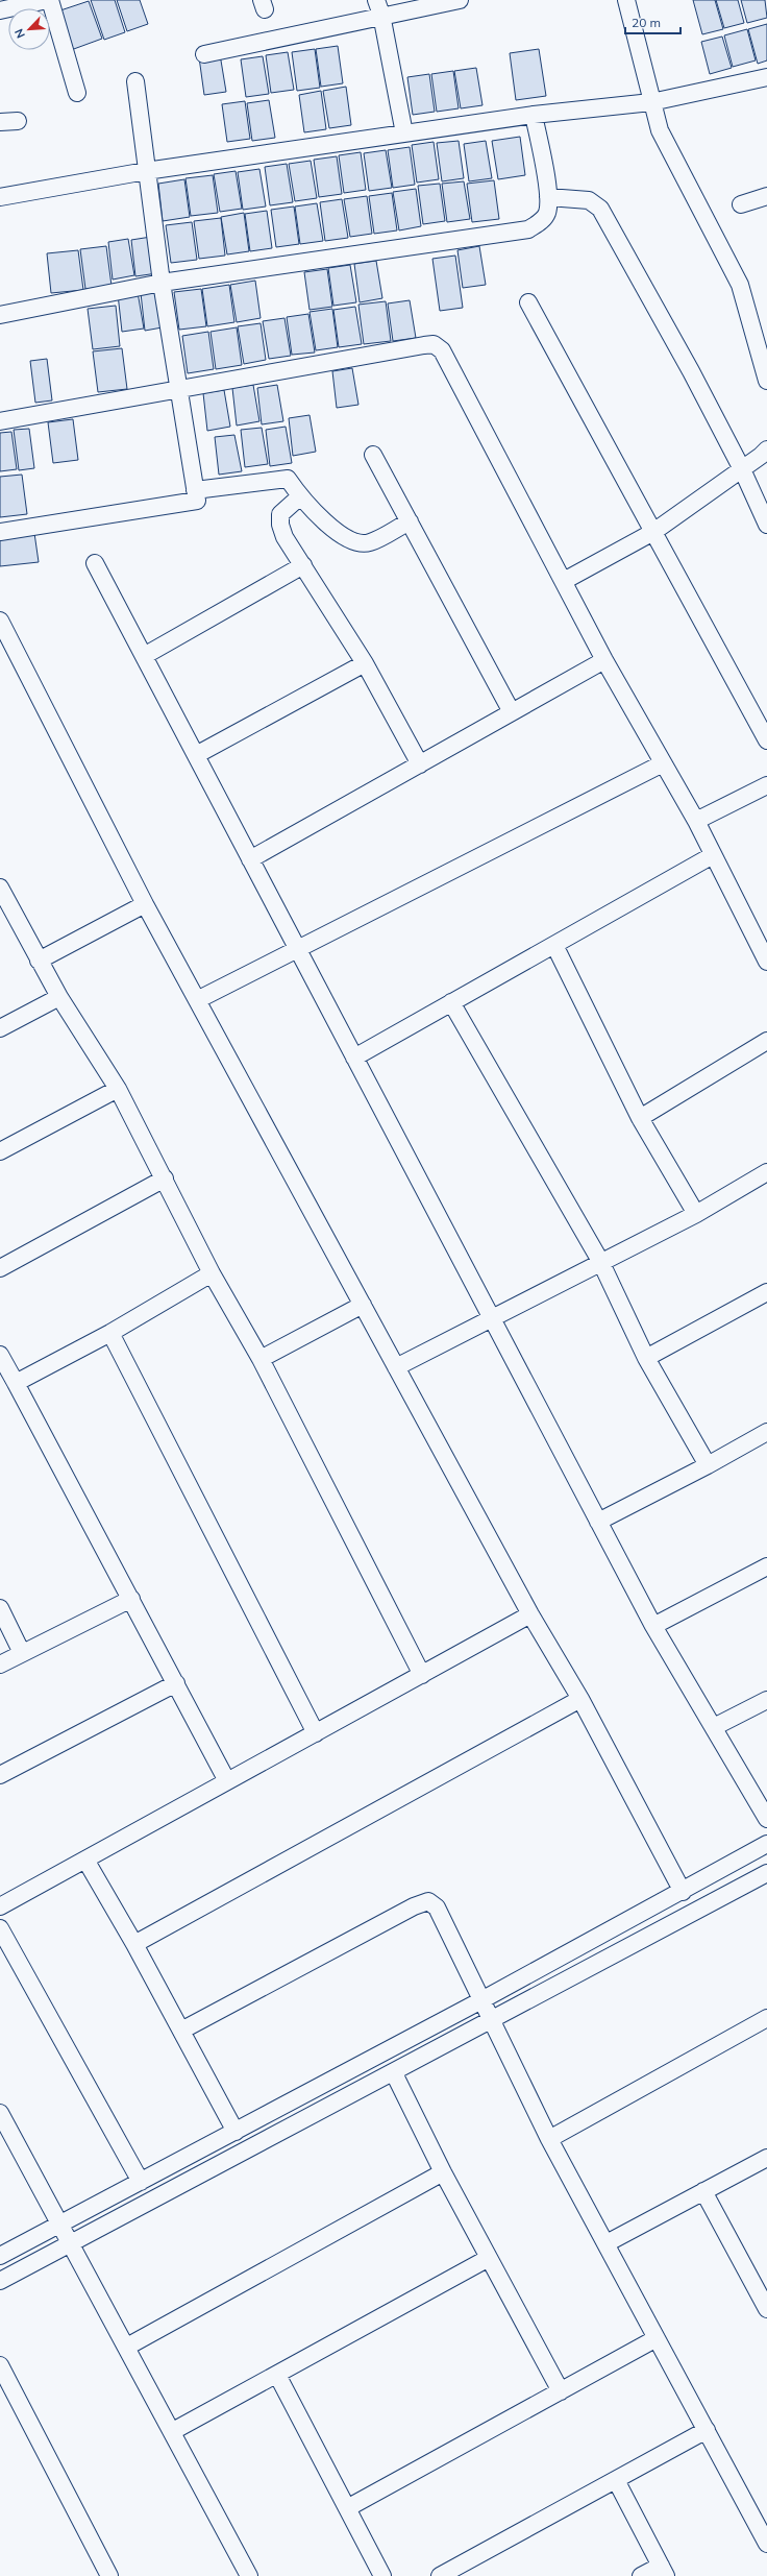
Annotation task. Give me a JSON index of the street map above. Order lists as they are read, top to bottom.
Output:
{
  "scale_bar": "20 m",
  "north": "bottom left"
}
